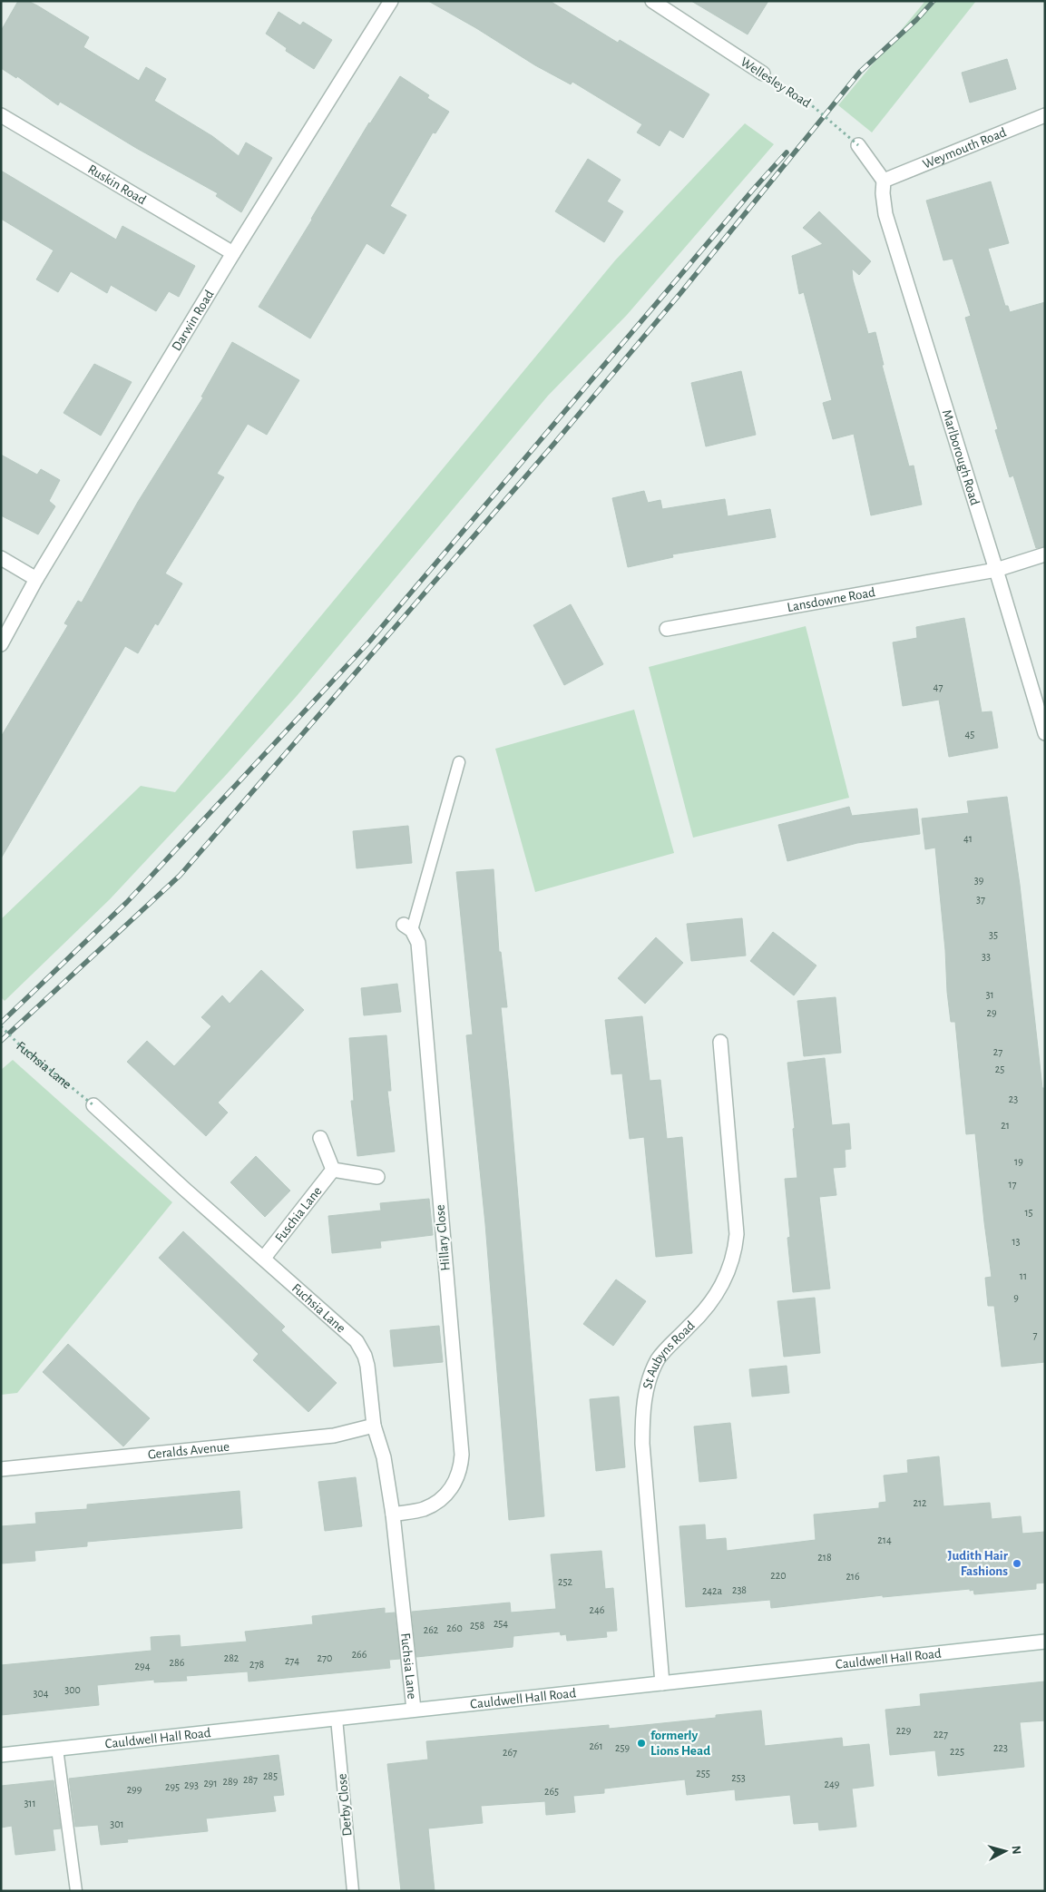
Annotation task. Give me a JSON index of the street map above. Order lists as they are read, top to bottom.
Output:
{
  "streets": {
    "street": [
      "Wellesley Road",
      "Weymouth Road",
      "Ruskin Road",
      "Darwin Road",
      "Marlborough Road",
      "Lansdowne Road",
      "Fuchsia Lane",
      "Fuschia Lane",
      "Hillary Close",
      "St Aubyns Road",
      "Geralds Avenue",
      "Cauldwell Hall Road"
    ],
    "lane": ["Derby Close"]
  },
  "crossings": [
    ["Weymouth Road", "Marlborough Road"],
    ["Ruskin Road", "Darwin Road"],
    ["Marlborough Road", "Lansdowne Road"],
    ["Fuchsia Lane", "Fuschia Lane"],
    ["Fuchsia Lane", "Hillary Close"],
    ["Fuchsia Lane", "Geralds Avenue"],
    ["Fuchsia Lane", "Cauldwell Hall Road"],
    ["St Aubyns Road", "Cauldwell Hall Road"],
    ["Cauldwell Hall Road", "Derby Close"]
  ],
  "places": ["Judith Hair Fashions", "formerly Lions Head"],
  "house_numbers": [
    "47",
    "45",
    "41",
    "39",
    "37",
    "35",
    "33",
    "31",
    "29",
    "27",
    "25",
    "23",
    "21",
    "19",
    "17",
    "15",
    "13",
    "11",
    "9",
    "7",
    "212",
    "214",
    "218",
    "220",
    "216",
    "252",
    "238",
    "242a",
    "246",
    "254",
    "258",
    "260",
    "262",
    "266",
    "282",
    "270",
    "274",
    "286",
    "278",
    "294",
    "300",
    "304",
    "229",
    "227",
    "261",
    "259",
    "223",
    "225",
    "267",
    "255",
    "285",
    "253",
    "287",
    "289",
    "291",
    "249",
    "293",
    "295",
    "299",
    "265",
    "311",
    "301"
  ],
  "north": "right"
}
